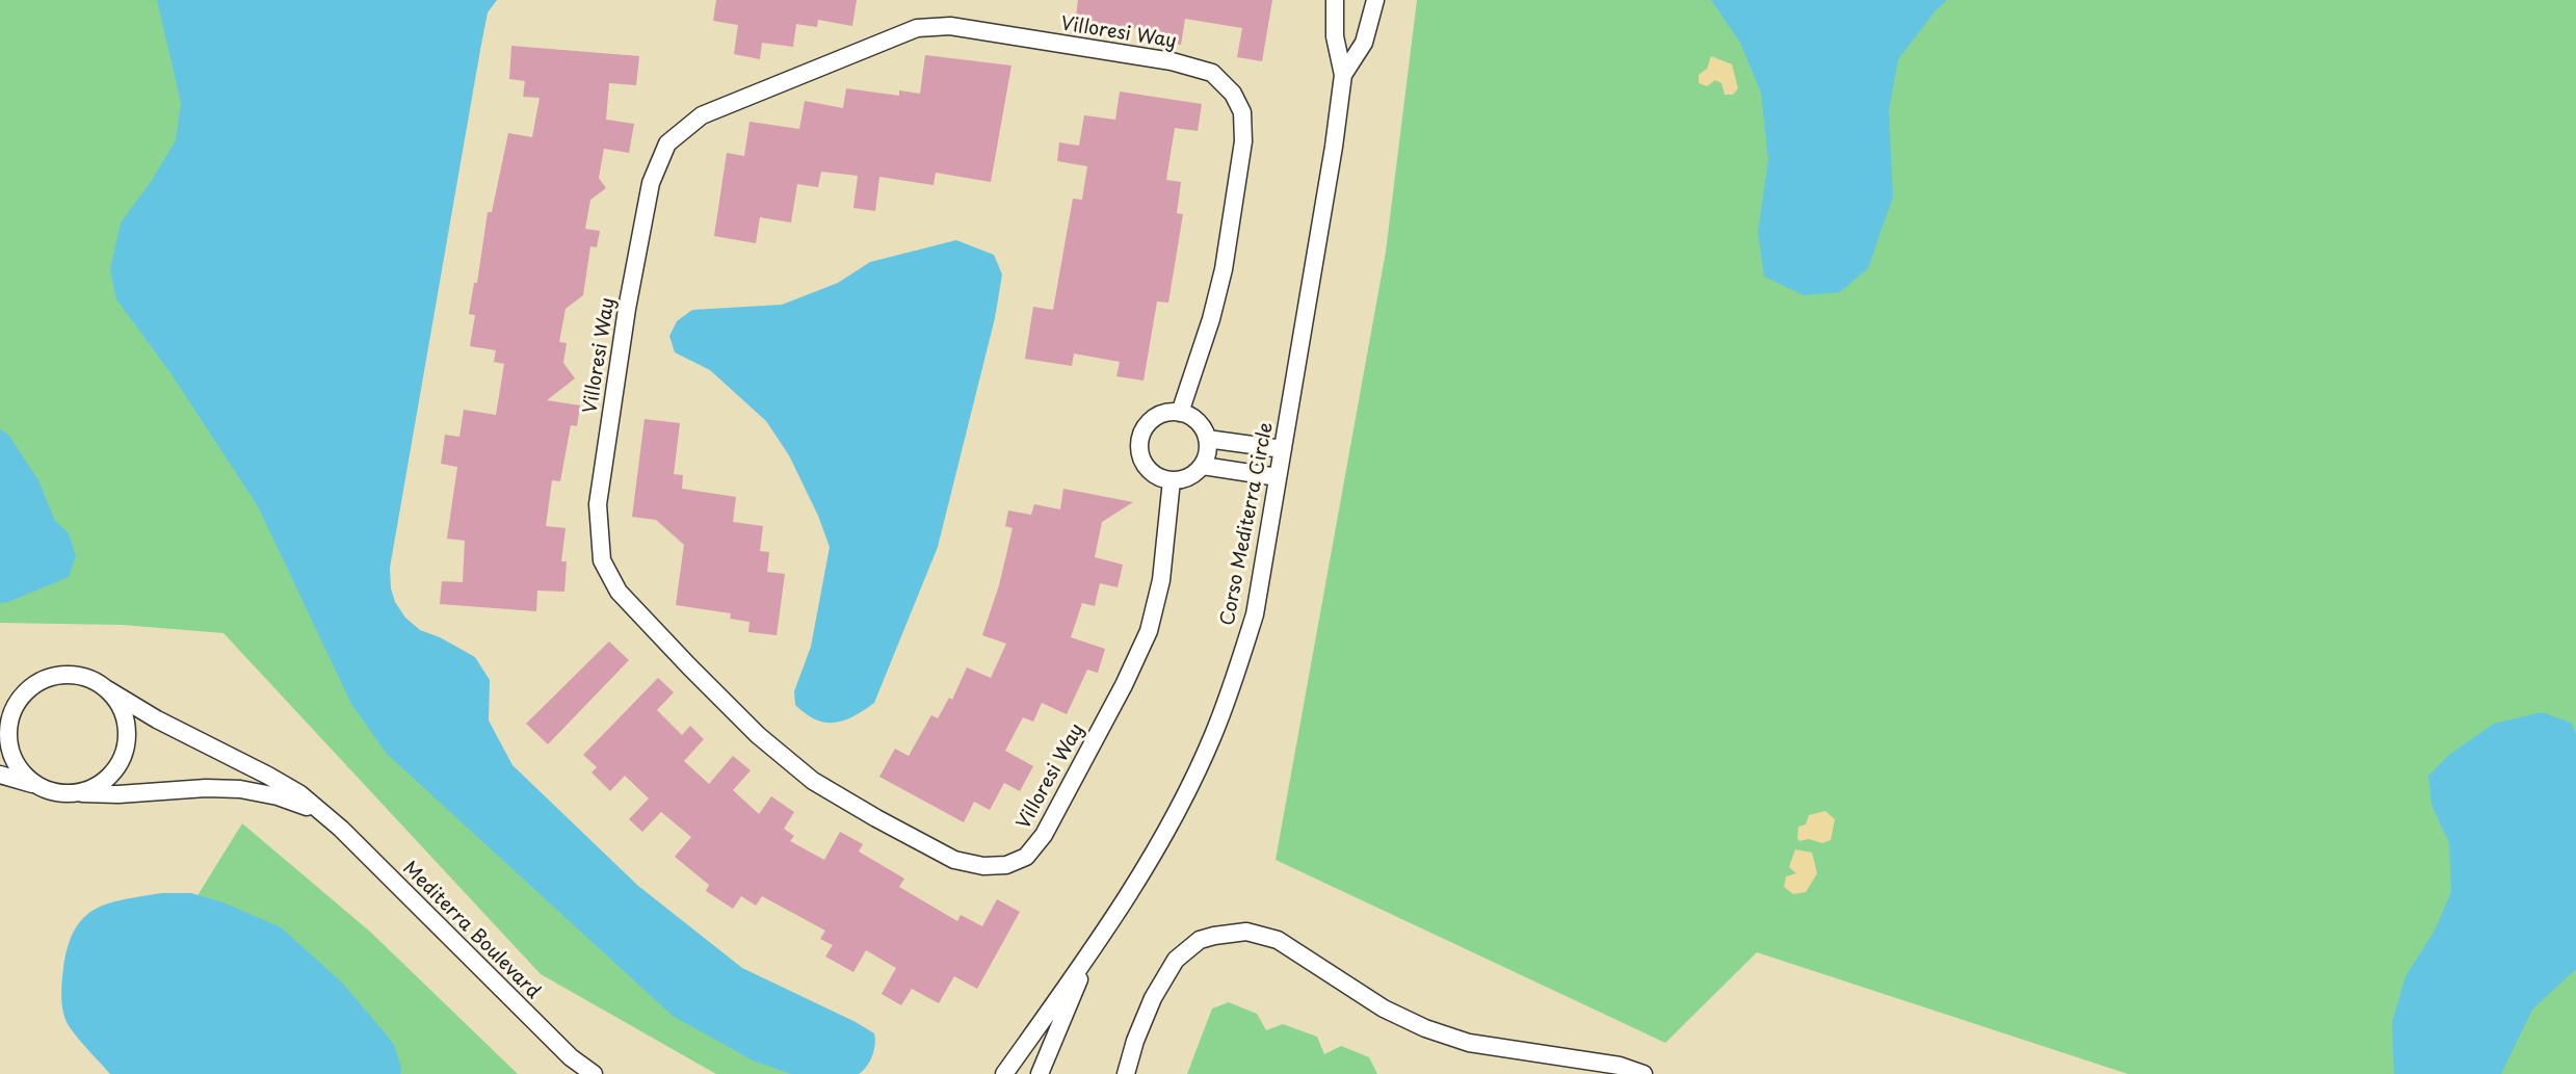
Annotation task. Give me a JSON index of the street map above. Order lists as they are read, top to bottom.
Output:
{
  "streets": {
    "street": ["Villoresi Way", "Corso Mediterra Circle", "Mediterra Boulevard"]
  }
}
